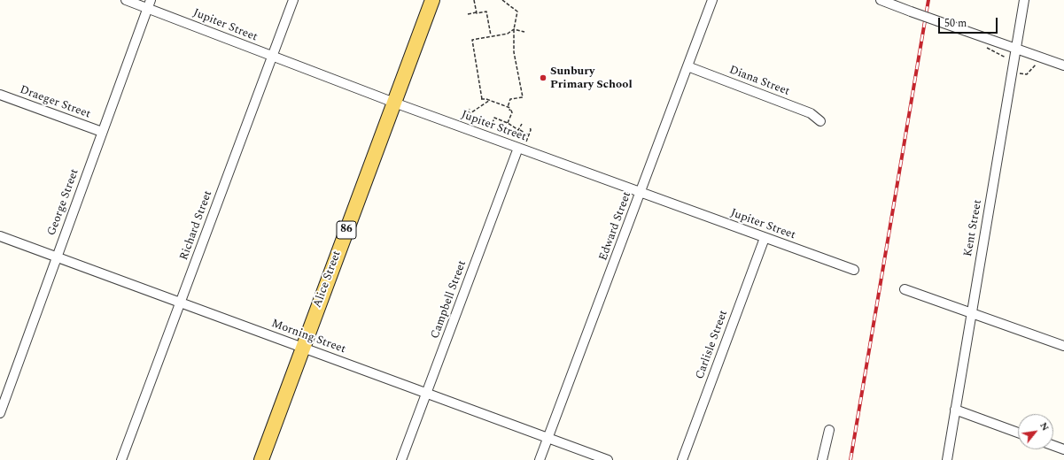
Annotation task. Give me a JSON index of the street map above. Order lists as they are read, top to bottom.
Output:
{
  "streets": {
    "main road": ["86", "Alice Street"],
    "street": [
      "Jupiter Street",
      "Diana Street",
      "Draeger Street",
      "George Street",
      "Richard Street",
      "Edward Street",
      "Kent Street",
      "Campbell Street",
      "Morning Street",
      "Carlisle Street"
    ]
  },
  "crossings": [
    ["Jupiter Street", "George Street"],
    ["Jupiter Street", "Richard Street"],
    ["Jupiter Street", "Edward Street"],
    ["Jupiter Street", "Alice Street"],
    ["Jupiter Street", "Campbell Street"],
    ["Jupiter Street", "Carlisle Street"],
    ["Diana Street", "Edward Street"],
    ["Draeger Street", "George Street"],
    ["George Street", "Morning Street"],
    ["Richard Street", "Morning Street"],
    ["Edward Street", "Morning Street"],
    ["Alice Street", "Morning Street"],
    ["Campbell Street", "Morning Street"]
  ],
  "places": ["Sunbury Primary School"],
  "scale_bar": "50 m",
  "north": "top right"
}
